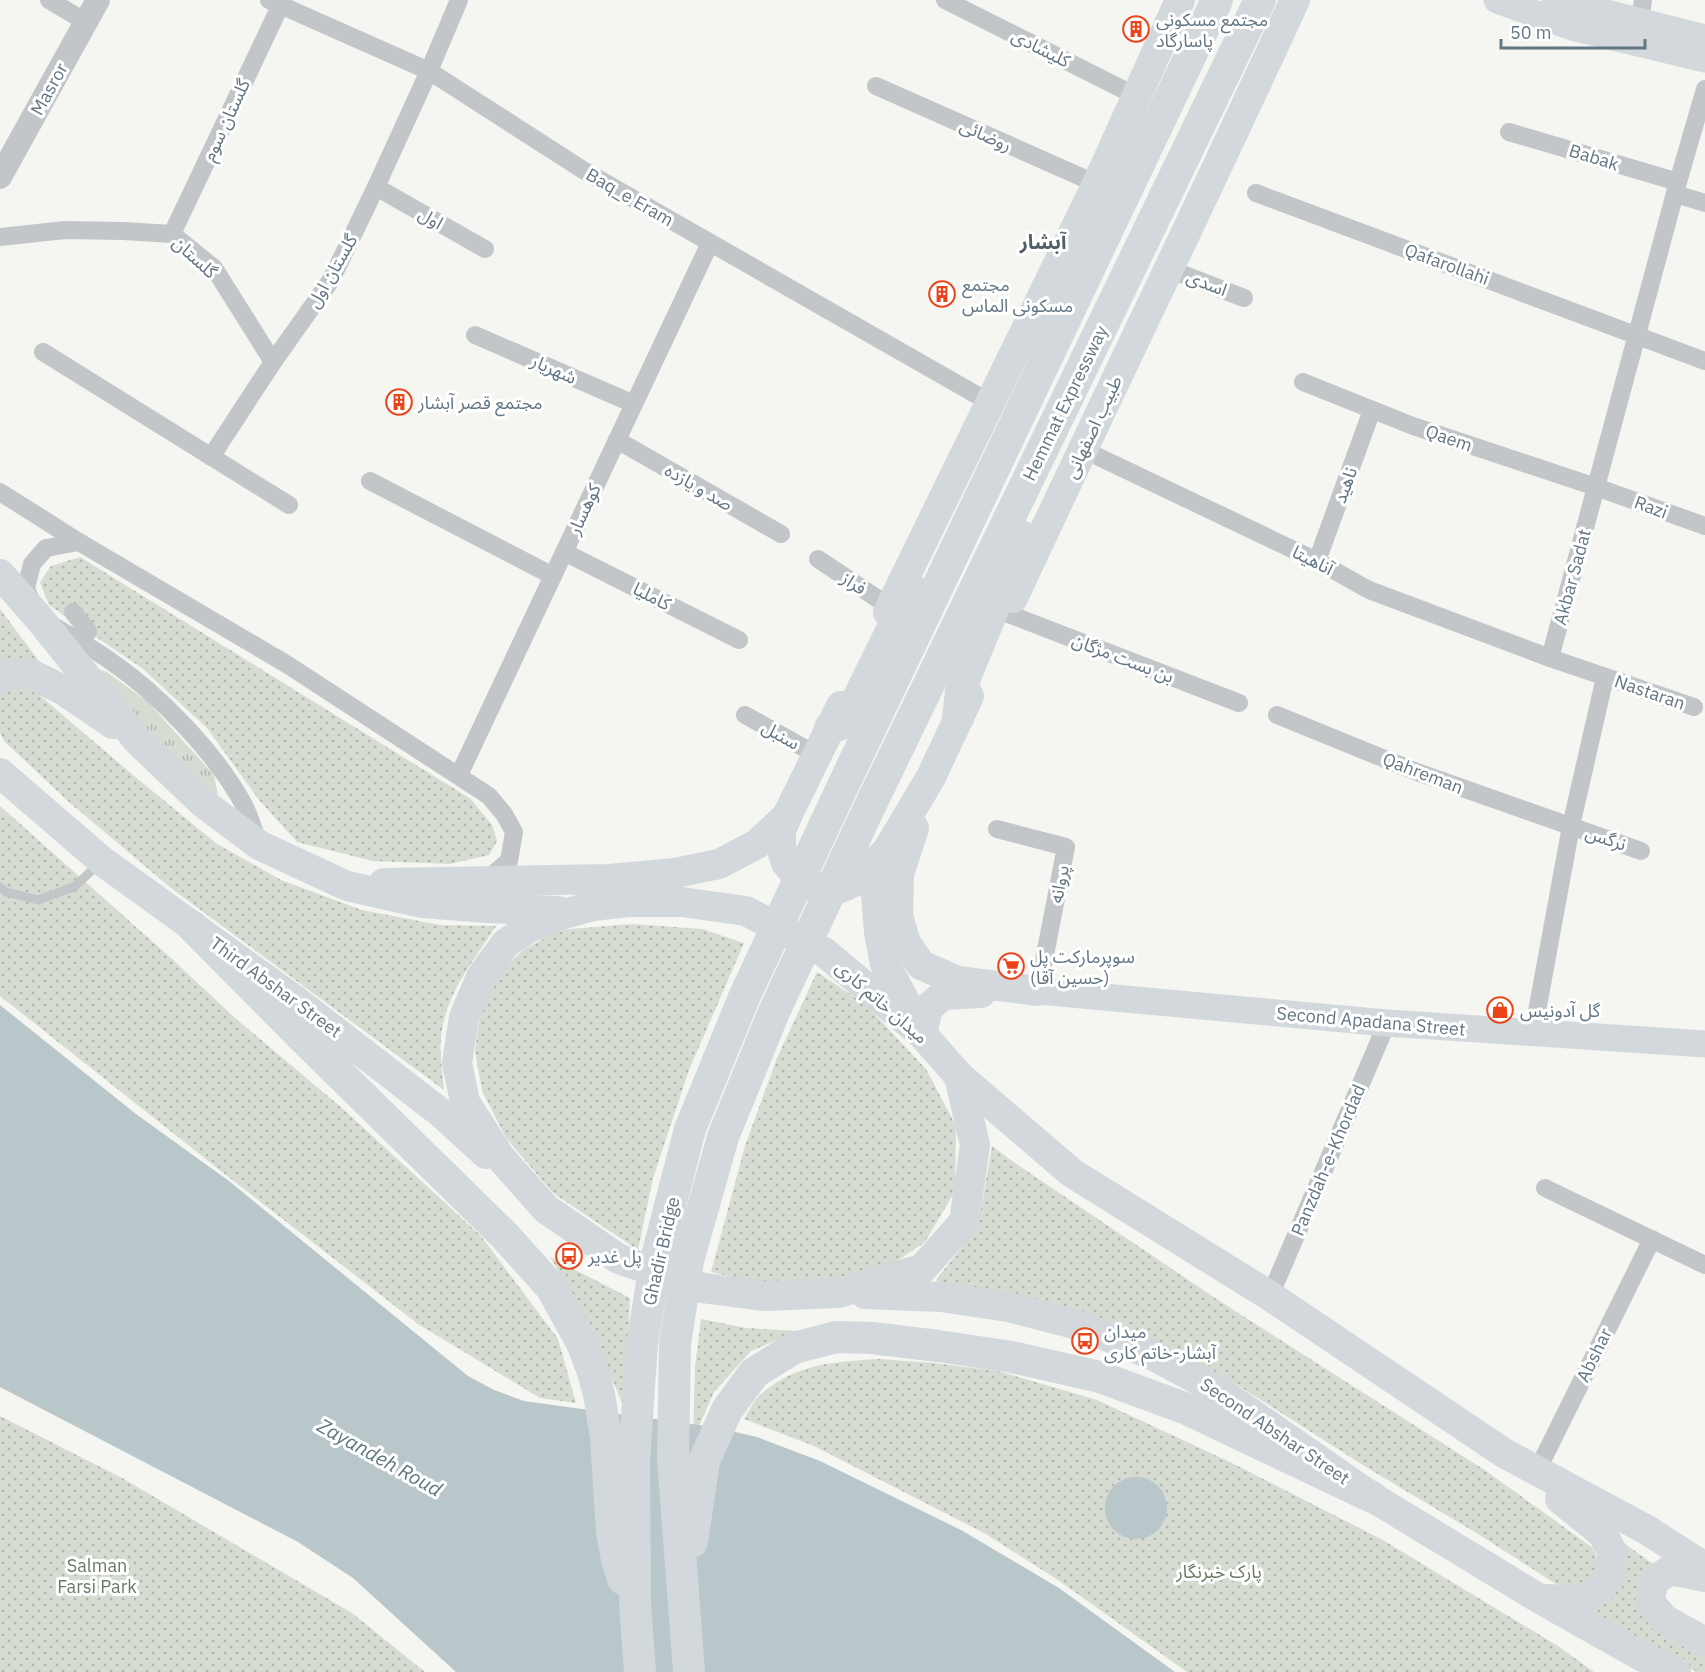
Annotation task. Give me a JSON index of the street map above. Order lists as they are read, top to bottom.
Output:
{
  "streets": {
    "highway": ["Hemmat Expressway", "Ghadir Bridge"],
    "main road": [
      "طبیب اصفهانی",
      "Third Abshar Street",
      "میدان خاتم کاری",
      "Second Apadana Street",
      "Second Abshar Street"
    ],
    "street": [
      "کلیشادی",
      "Masror",
      "گلستان سوم",
      "روضائی",
      "Babak",
      "Baq_e Eram",
      "اول",
      "گلستان",
      "Qafarollahi",
      "گلستان اول",
      "اسدی",
      "شهریار",
      "Qaem",
      "ناهید",
      "صد و یازده",
      "Razi",
      "کوهسار",
      "آناهیتا",
      "Akbar Sadat",
      "فراز",
      "کاملیا",
      "بن بست مژگان",
      "Nastaran",
      "سنبل",
      "Qahreman",
      "نرگس",
      "پروانه",
      "Panzdah-e-Khordad",
      "Abshar"
    ]
  },
  "crossings": [
    ["گلستان سوم", "Baq_e Eram"],
    ["گلستان سوم", "گلستان"],
    ["Babak", "Akbar Sadat"],
    ["Baq_e Eram", "گلستان اول"],
    ["Baq_e Eram", "کوهسار"],
    ["اول", "گلستان اول"],
    ["گلستان", "گلستان اول"],
    ["Qafarollahi", "Akbar Sadat"],
    ["اسدی", "طبیب اصفهانی"],
    ["شهریار", "کوهسار"],
    ["Hemmat Expressway", "Ghadir Bridge"],
    ["طبیب اصفهانی", "آناهیتا"],
    ["طبیب اصفهانی", "بن بست مژگان"],
    ["Qaem", "ناهید"],
    ["Qaem", "Razi"],
    ["Qaem", "Akbar Sadat"],
    ["ناهید", "آناهیتا"],
    ["صد و یازده", "کوهسار"],
    ["Razi", "Akbar Sadat"],
    ["کوهسار", "کاملیا"],
    ["آناهیتا", "Akbar Sadat"],
    ["Qahreman", "نرگس"],
    ["پروانه", "Second Apadana Street"],
    ["Third Abshar Street", "میدان خاتم کاری"],
    ["میدان خاتم کاری", "Second Abshar Street"],
    ["Second Apadana Street", "Panzdah-e-Khordad"]
  ],
  "districts": ["آبشار"],
  "water": ["Zayandeh Roud"],
  "parks": ["Salman Farsi Park", "پارک خبرنگار"],
  "places": {
    "building": ["مجتمع مسکونی پاسارگاد", "مجتمع مسکونی الماس", "مجتمع قصر آبشار"],
    "supermarket": ["سوپرمارکت پل (حسین آقا)"],
    "shop": ["گل آدونیس"],
    "bus stop": ["پل غدیر", "میدان آبشار-خاتم کاری"]
  },
  "scale_bar": "50 m"
}
